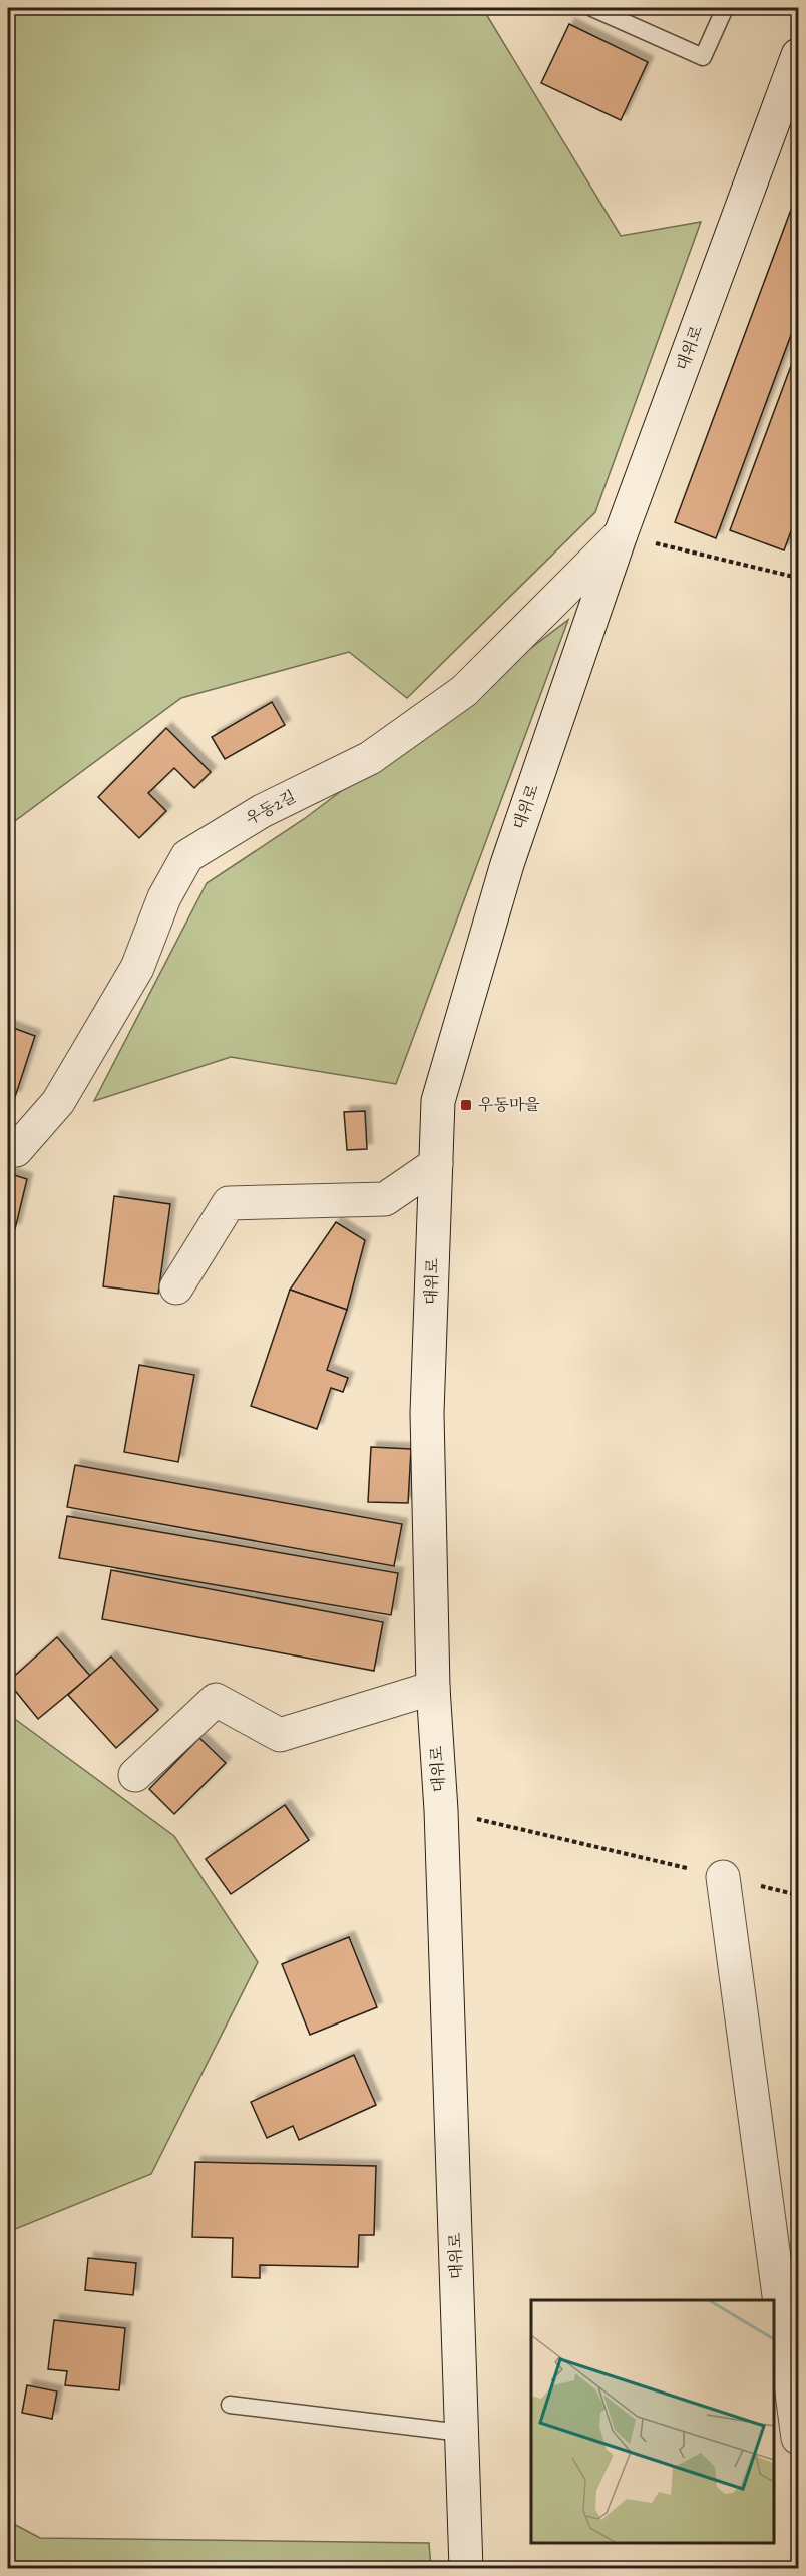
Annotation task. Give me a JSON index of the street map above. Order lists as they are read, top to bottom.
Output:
{
  "streets": {
    "main road": ["대위로", "우동2길"]
  },
  "crossings": [
    ["대위로", "우동2길"]
  ],
  "places": {
    "transit": ["우동마을"]
  }
}
